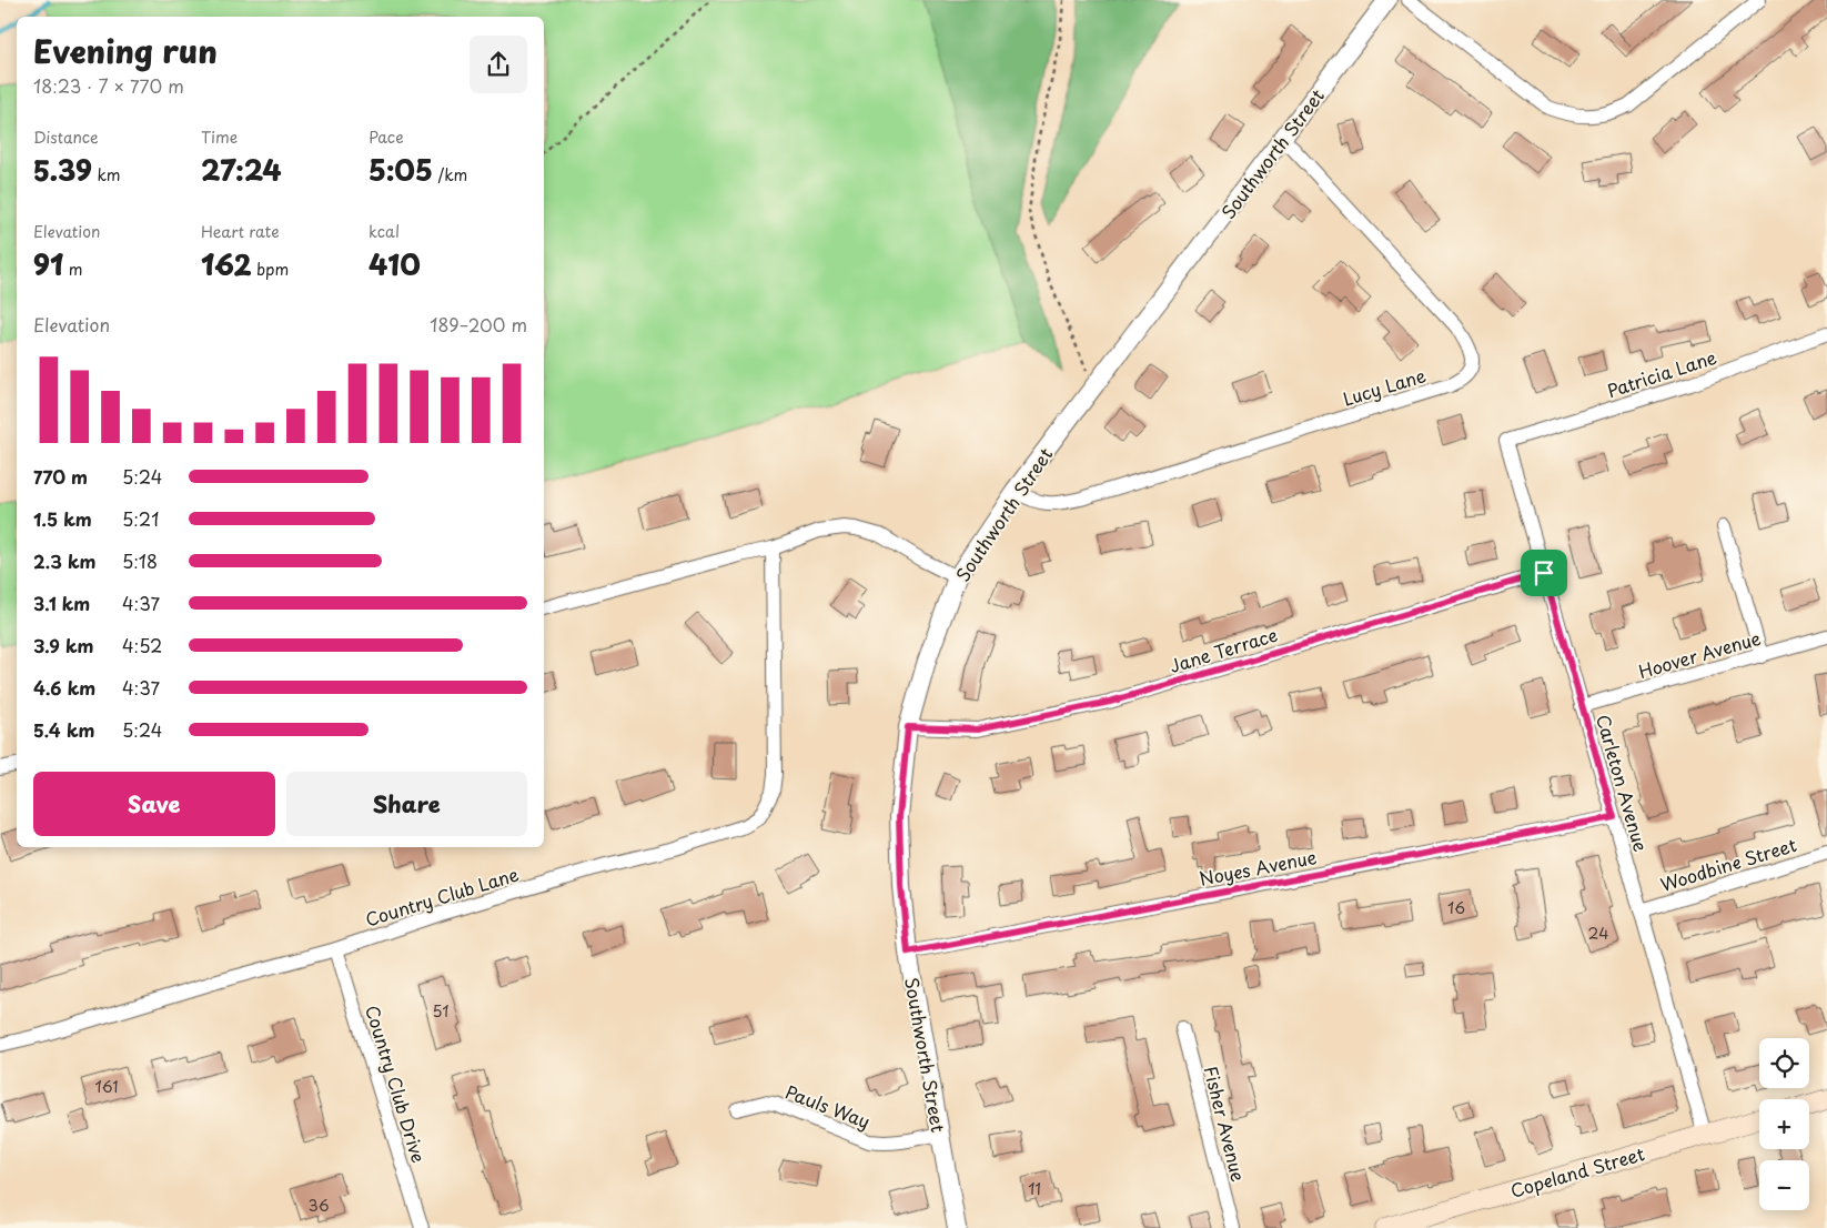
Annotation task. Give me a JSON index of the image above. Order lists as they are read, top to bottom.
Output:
{
  "streets": {
    "main road": ["Copeland Street"],
    "street": [
      "Southworth Street",
      "Patricia Lane",
      "Lucy Lane",
      "Jane Terrace",
      "Hoover Avenue",
      "Carleton Avenue",
      "Woodbine Street",
      "Noyes Avenue",
      "Country Club Lane",
      "Country Club Drive",
      "Pauls Way",
      "Fisher Avenue"
    ]
  },
  "crossings": [
    ["Southworth Street", "Lucy Lane"],
    ["Southworth Street", "Jane Terrace"],
    ["Southworth Street", "Noyes Avenue"],
    ["Southworth Street", "Pauls Way"],
    ["Patricia Lane", "Carleton Avenue"],
    ["Jane Terrace", "Carleton Avenue"],
    ["Hoover Avenue", "Carleton Avenue"],
    ["Carleton Avenue", "Woodbine Street"],
    ["Carleton Avenue", "Noyes Avenue"],
    ["Carleton Avenue", "Copeland Street"],
    ["Country Club Lane", "Country Club Drive"]
  ],
  "house_numbers": [
    "16",
    "24",
    "51",
    "161",
    "11",
    "36"
  ],
  "page": {
    "heading": ["Evening run", "18:23 · 7 × 770 m"],
    "stats": [
      ["Distance", "5.39 km"],
      ["Time", "27:24"],
      ["Pace", "5:05 /km"],
      ["Elevation", "91 m"],
      ["Heart rate", "162 bpm"],
      ["kcal", "410"]
    ],
    "chart": ["Elevation", "189–200 m"],
    "list": [
      {
        "name": "770 m",
        "note": "5:24"
      },
      {
        "name": "1.5 km",
        "note": "5:21"
      },
      {
        "name": "2.3 km",
        "note": "5:18"
      },
      {
        "name": "3.1 km",
        "note": "4:37"
      },
      {
        "name": "3.9 km",
        "note": "4:52"
      },
      {
        "name": "4.6 km",
        "note": "4:37"
      },
      {
        "name": "5.4 km",
        "note": "5:24"
      }
    ],
    "buttons": ["Save", "Share"],
    "map_buttons": ["+", "−"]
  }
}
